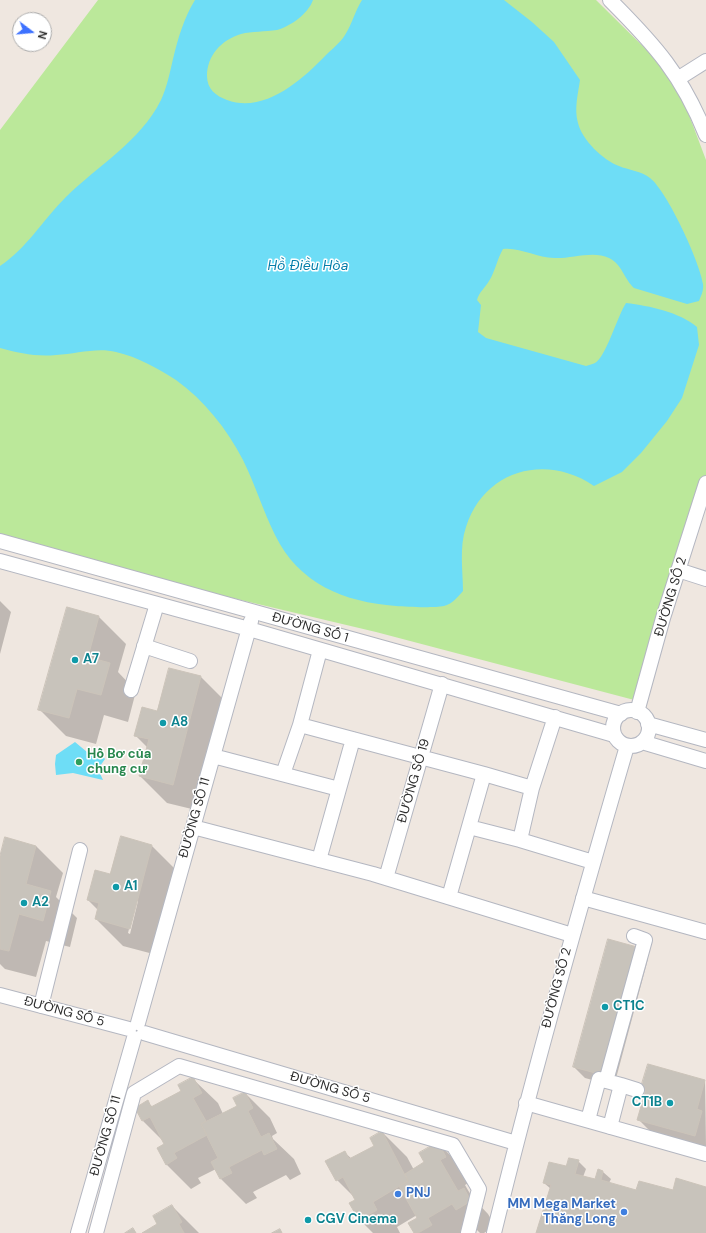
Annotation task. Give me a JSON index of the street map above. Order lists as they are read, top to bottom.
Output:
{
  "streets": {
    "street": [
      "ĐƯỜNG SỐ 2",
      "ĐƯỜNG SỐ 1",
      "ĐƯỜNG SỐ 19",
      "ĐƯỜNG SỐ 11",
      "ĐƯỜNG SỐ 5"
    ]
  },
  "crossings": [
    ["ĐƯỜNG SỐ 2", "ĐƯỜNG SỐ 1"],
    ["ĐƯỜNG SỐ 2", "ĐƯỜNG SỐ 5"],
    ["ĐƯỜNG SỐ 1", "ĐƯỜNG SỐ 19"],
    ["ĐƯỜNG SỐ 1", "ĐƯỜNG SỐ 11"],
    ["ĐƯỜNG SỐ 11", "ĐƯỜNG SỐ 5"]
  ],
  "water": ["Hồ Điều Hòa"],
  "places": [
    "A7",
    "A8",
    "Hồ Bơ của chung cư",
    "A1",
    "A2",
    "CT1C",
    "CT1B",
    "PNJ",
    "MM Mega Market Thăng Long",
    "CGV Cinema"
  ],
  "north": "right"
}
